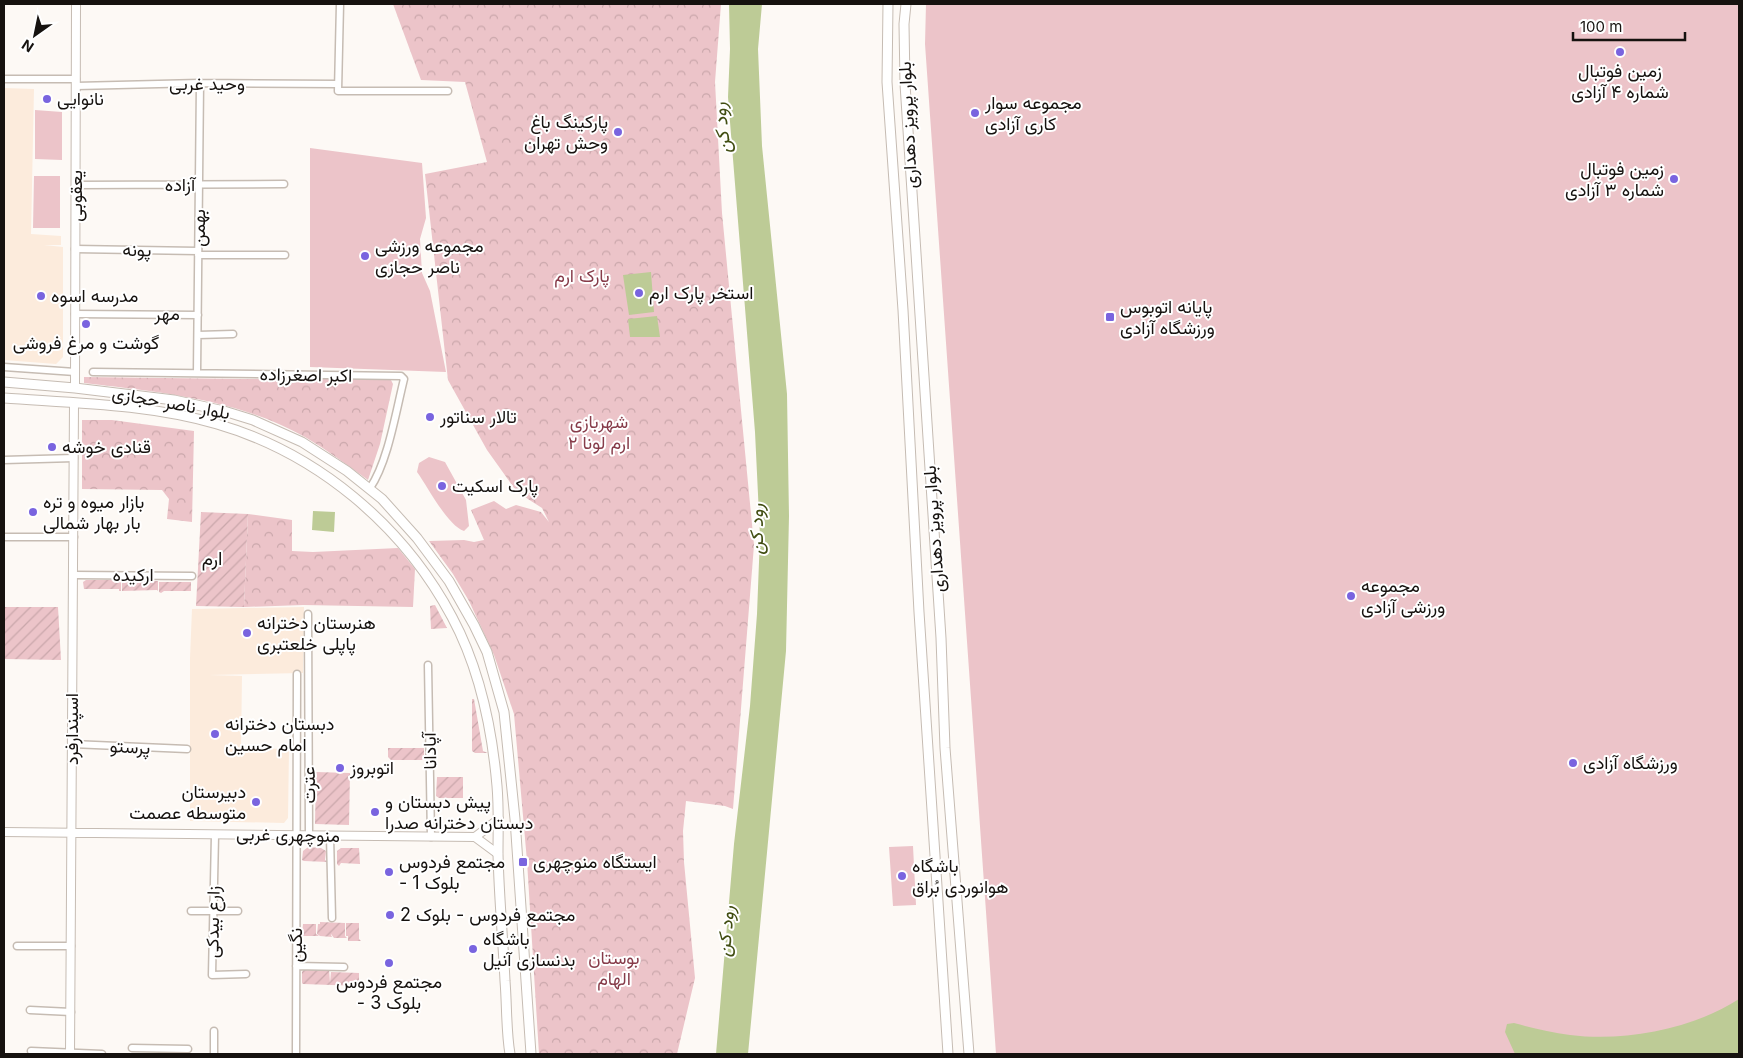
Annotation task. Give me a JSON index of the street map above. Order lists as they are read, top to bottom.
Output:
{
  "streets": {
    "main road": ["بلوار پرویز دهداری", "بلوار ناصر حجازی"],
    "street": [
      "وحید غربی",
      "آزاده",
      "یعقوبی",
      "بهمن",
      "پونه",
      "مهر",
      "اکبر اصغرزاده",
      "ارکیده",
      "اسپندارفرد",
      "پرستو",
      "آپادانا",
      "عترت",
      "منوچهری غربی",
      "زارع بیدکی",
      "نگین"
    ]
  },
  "crossings": [
    ["وحید غربی", "یعقوبی"],
    ["وحید غربی", "بهمن"],
    ["آزاده", "یعقوبی"],
    ["آزاده", "بهمن"],
    ["یعقوبی", "پونه"],
    ["یعقوبی", "مهر"],
    ["یعقوبی", "بلوار ناصر حجازی"],
    ["بهمن", "پونه"],
    ["بهمن", "مهر"],
    ["بهمن", "اکبر اصغرزاده"],
    ["اکبر اصغرزاده", "بلوار ناصر حجازی"],
    ["بلوار ناصر حجازی", "اسپندارفرد"],
    ["ارکیده", "اسپندارفرد"],
    ["اسپندارفرد", "پرستو"],
    ["اسپندارفرد", "منوچهری غربی"],
    ["آپادانا", "منوچهری غربی"],
    ["عترت", "منوچهری غربی"],
    ["منوچهری غربی", "زارع بیدکی"],
    ["منوچهری غربی", "نگین"]
  ],
  "districts": ["ارم"],
  "water": ["رود کن"],
  "parks": ["پارک ارم", "شهربازی ارم لونا ۲", "بوستان الهام"],
  "places": {
    "other": [
      "زمین فوتبال شماره ۴ آزادی",
      "نانوایی",
      "مجموعه سوار کاری آزادی",
      "پارکینگ باغ وحش تهران",
      "زمین فوتبال شماره ۳ آزادی",
      "مجموعه ورزشی ناصر حجازی",
      "استخر پارک ارم",
      "مدرسه اسوه",
      "گوشت و مرغ فروشی",
      "تالار سناتور",
      "قنادی خوشه",
      "پارک اسکیت",
      "بازار میوه و تره بار بهار شمالی",
      "مجموعه ورزشی آزادی",
      "هنرستان دخترانه پاپلی خلعتبری",
      "دبستان دخترانه امام حسین",
      "ورزشگاه آزادی",
      "اتوبروز",
      "دبیرستان متوسطه عصمت",
      "پیش دبستان و دبستان دخترانه صدرا",
      "مجتمع فردوس - بلوک 1",
      "باشگاه هوانوردی بُراق",
      "مجتمع فردوس - بلوک 2",
      "باشگاه بدنسازی آنیل",
      "مجتمع فردوس - بلوک 3"
    ],
    "transit": ["پایانه اتوبوس ورزشگاه آزادی", "ایستگاه منوچهری"]
  },
  "scale_bar": "100 m",
  "north": "bottom left"
}
